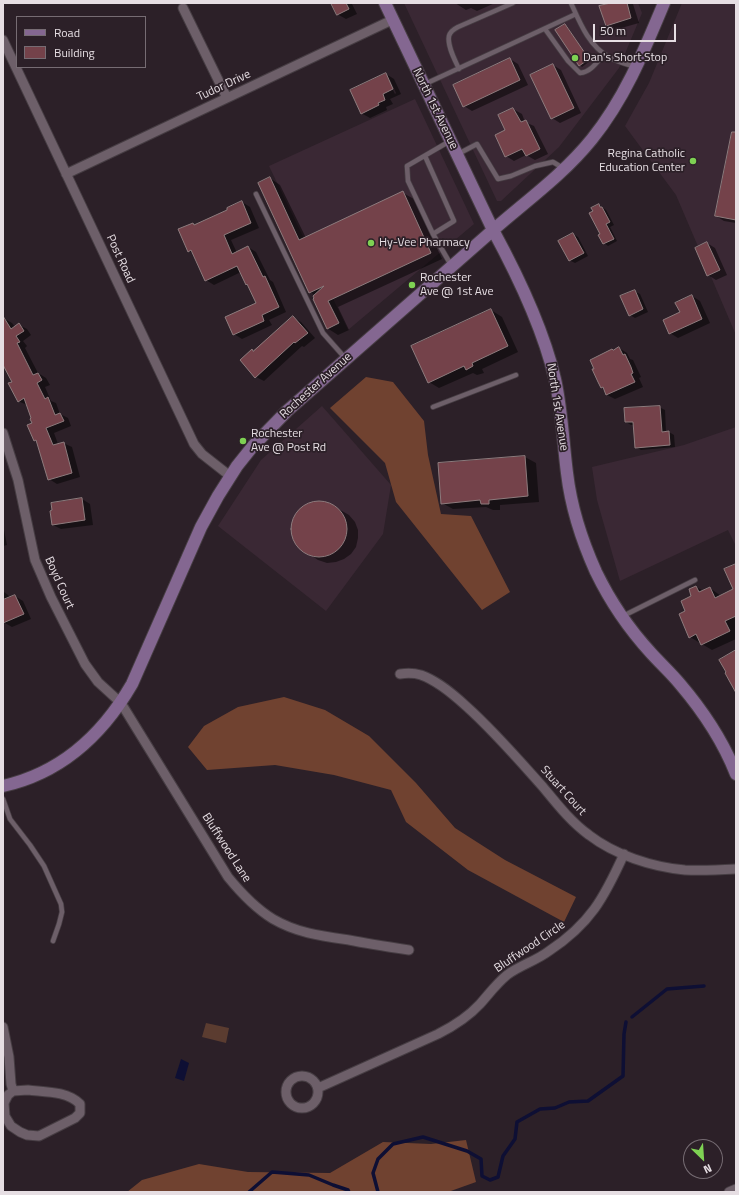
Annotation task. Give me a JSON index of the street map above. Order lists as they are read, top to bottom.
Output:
{
  "streets": {
    "main road": ["North 1st Avenue", "Rochester Avenue"],
    "street": [
      "Tudor Drive",
      "Post Road",
      "Boyd Court",
      "Stuart Court",
      "Bluffwood Lane",
      "Bluffwood Circle"
    ]
  },
  "crossings": [
    ["Tudor Drive", "North 1st Avenue"],
    ["Tudor Drive", "Post Road"],
    ["North 1st Avenue", "Rochester Avenue"],
    ["Post Road", "Rochester Avenue"],
    ["Rochester Avenue", "Boyd Court"],
    ["Rochester Avenue", "Bluffwood Lane"],
    ["Boyd Court", "Bluffwood Lane"],
    ["Stuart Court", "Bluffwood Circle"]
  ],
  "places": [
    "Dan's Short Stop",
    "Regina Catholic Education Center",
    "Hy-Vee Pharmacy",
    "Rochester Ave @ 1st Ave",
    "Rochester Ave @ Post Rd"
  ],
  "legend": ["Road", "Building"],
  "scale_bar": "50 m",
  "north": "bottom right"
}
